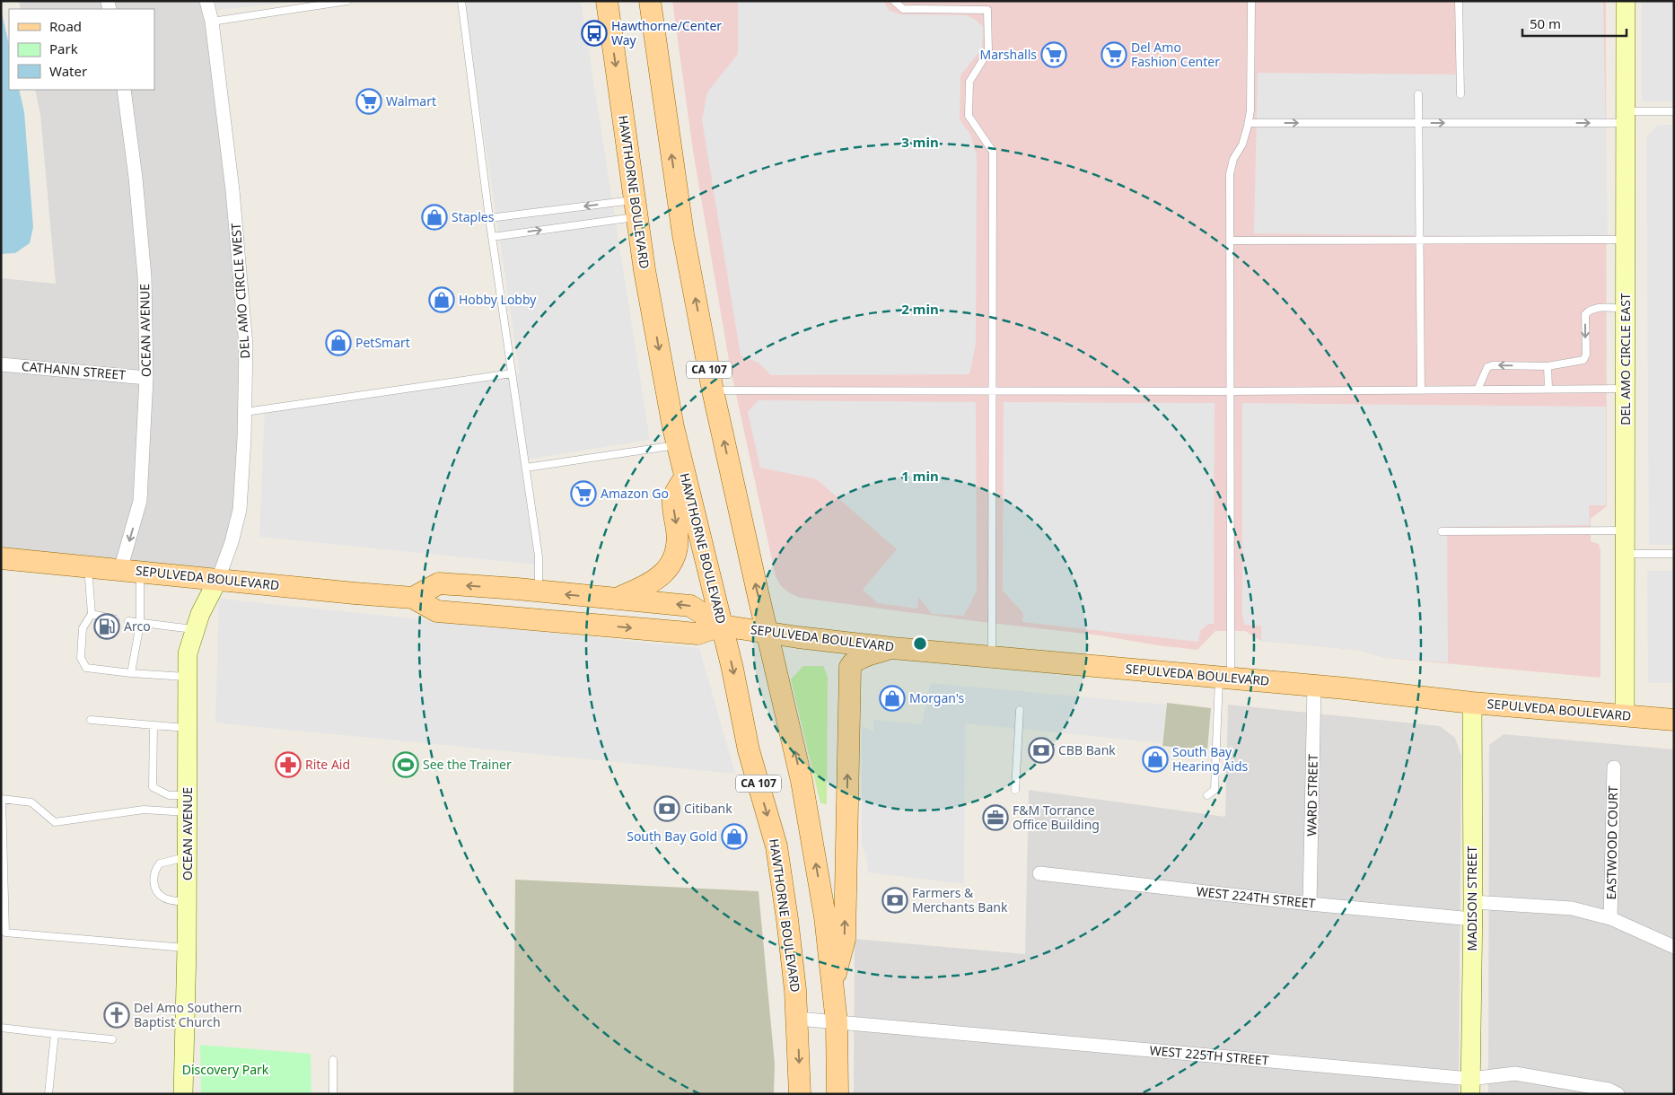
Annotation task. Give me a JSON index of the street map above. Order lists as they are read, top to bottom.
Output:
{
  "streets": {
    "main road": ["HAWTHORNE BOULEVARD", "CA 107", "SEPULVEDA BOULEVARD"],
    "street": [
      "DEL AMO CIRCLE WEST",
      "OCEAN AVENUE",
      "DEL AMO CIRCLE EAST",
      "CATHANN STREET",
      "WARD STREET",
      "EASTWOOD COURT",
      "WEST 224TH STREET",
      "MADISON STREET",
      "WEST 225TH STREET"
    ]
  },
  "crossings": [
    ["HAWTHORNE BOULEVARD", "SEPULVEDA BOULEVARD"],
    ["HAWTHORNE BOULEVARD", "WEST 225TH STREET"],
    ["DEL AMO CIRCLE WEST", "OCEAN AVENUE"],
    ["DEL AMO CIRCLE WEST", "SEPULVEDA BOULEVARD"],
    ["OCEAN AVENUE", "CATHANN STREET"],
    ["OCEAN AVENUE", "SEPULVEDA BOULEVARD"],
    ["DEL AMO CIRCLE EAST", "SEPULVEDA BOULEVARD"],
    ["CA 107", "SEPULVEDA BOULEVARD"],
    ["CA 107", "WEST 225TH STREET"],
    ["SEPULVEDA BOULEVARD", "WARD STREET"],
    ["SEPULVEDA BOULEVARD", "MADISON STREET"],
    ["WARD STREET", "WEST 224TH STREET"],
    ["EASTWOOD COURT", "WEST 224TH STREET"],
    ["WEST 224TH STREET", "MADISON STREET"],
    ["MADISON STREET", "WEST 225TH STREET"]
  ],
  "parks": ["Discovery Park"],
  "places": {
    "bus stop": ["Hawthorne/Center Way"],
    "supermarket": [
      "Marshalls",
      "Del Amo Fashion Center",
      "Walmart",
      "Amazon Go"
    ],
    "shop": [
      "Staples",
      "Hobby Lobby",
      "PetSmart",
      "Morgan's",
      "South Bay Hearing Aids",
      "South Bay Gold"
    ],
    "fuel station": ["Arco"],
    "bank": ["CBB Bank", "Citibank", "Farmers & Merchants Bank"],
    "pharmacy": ["Rite Aid"],
    "sports": ["See the Trainer"],
    "office": ["F&M Torrance Office Building"],
    "church": ["Del Amo Southern Baptist Church"]
  },
  "legend": ["Road", "Park", "Water"],
  "scale_bar": "50 m",
  "rings": ["3 min", "2 min", "1 min"]
}
